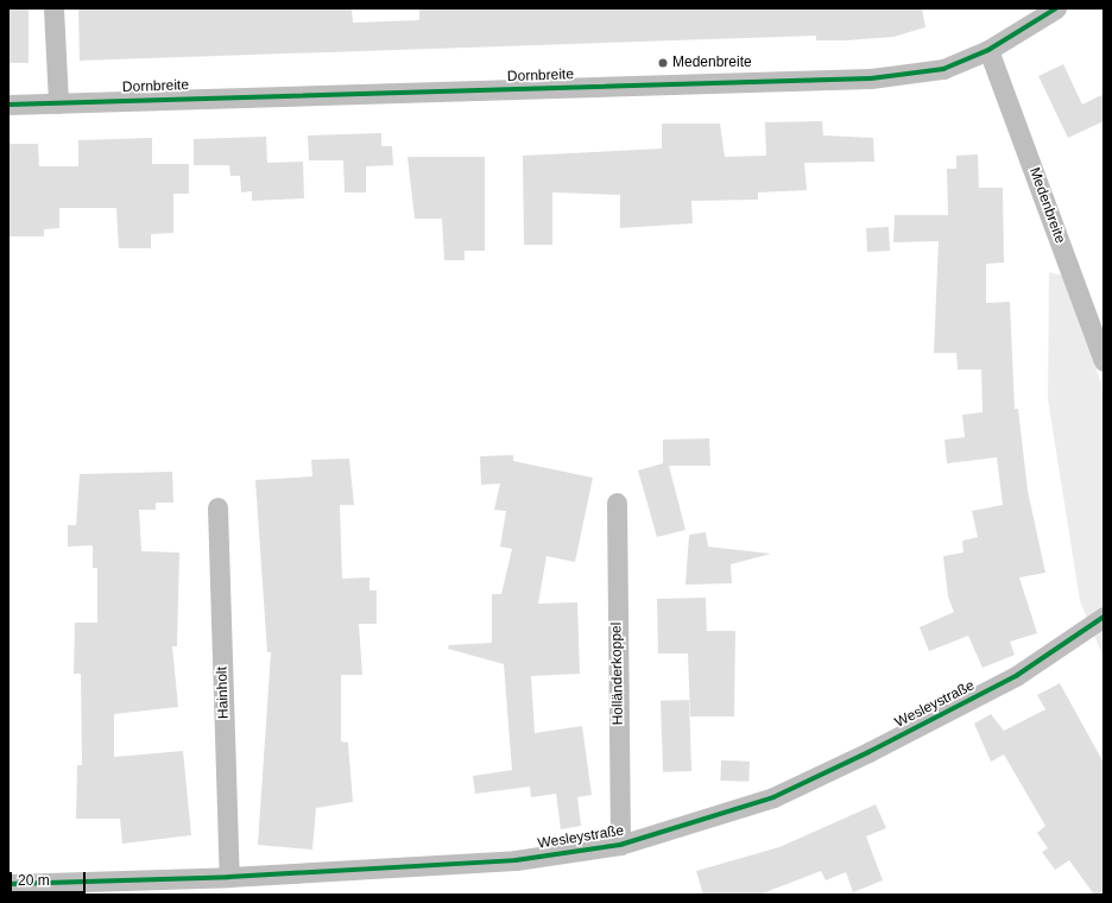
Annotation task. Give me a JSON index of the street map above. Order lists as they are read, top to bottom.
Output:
{
  "streets": {
    "street": [
      "Dornbreite",
      "Medenbreite",
      "Holländerkoppel",
      "Hainholt",
      "Wesleystraße"
    ]
  },
  "crossings": [
    ["Dornbreite", "Medenbreite"],
    ["Holländerkoppel", "Wesleystraße"],
    ["Hainholt", "Wesleystraße"]
  ],
  "places": ["Medenbreite"],
  "scale_bar": "20 m"
}
